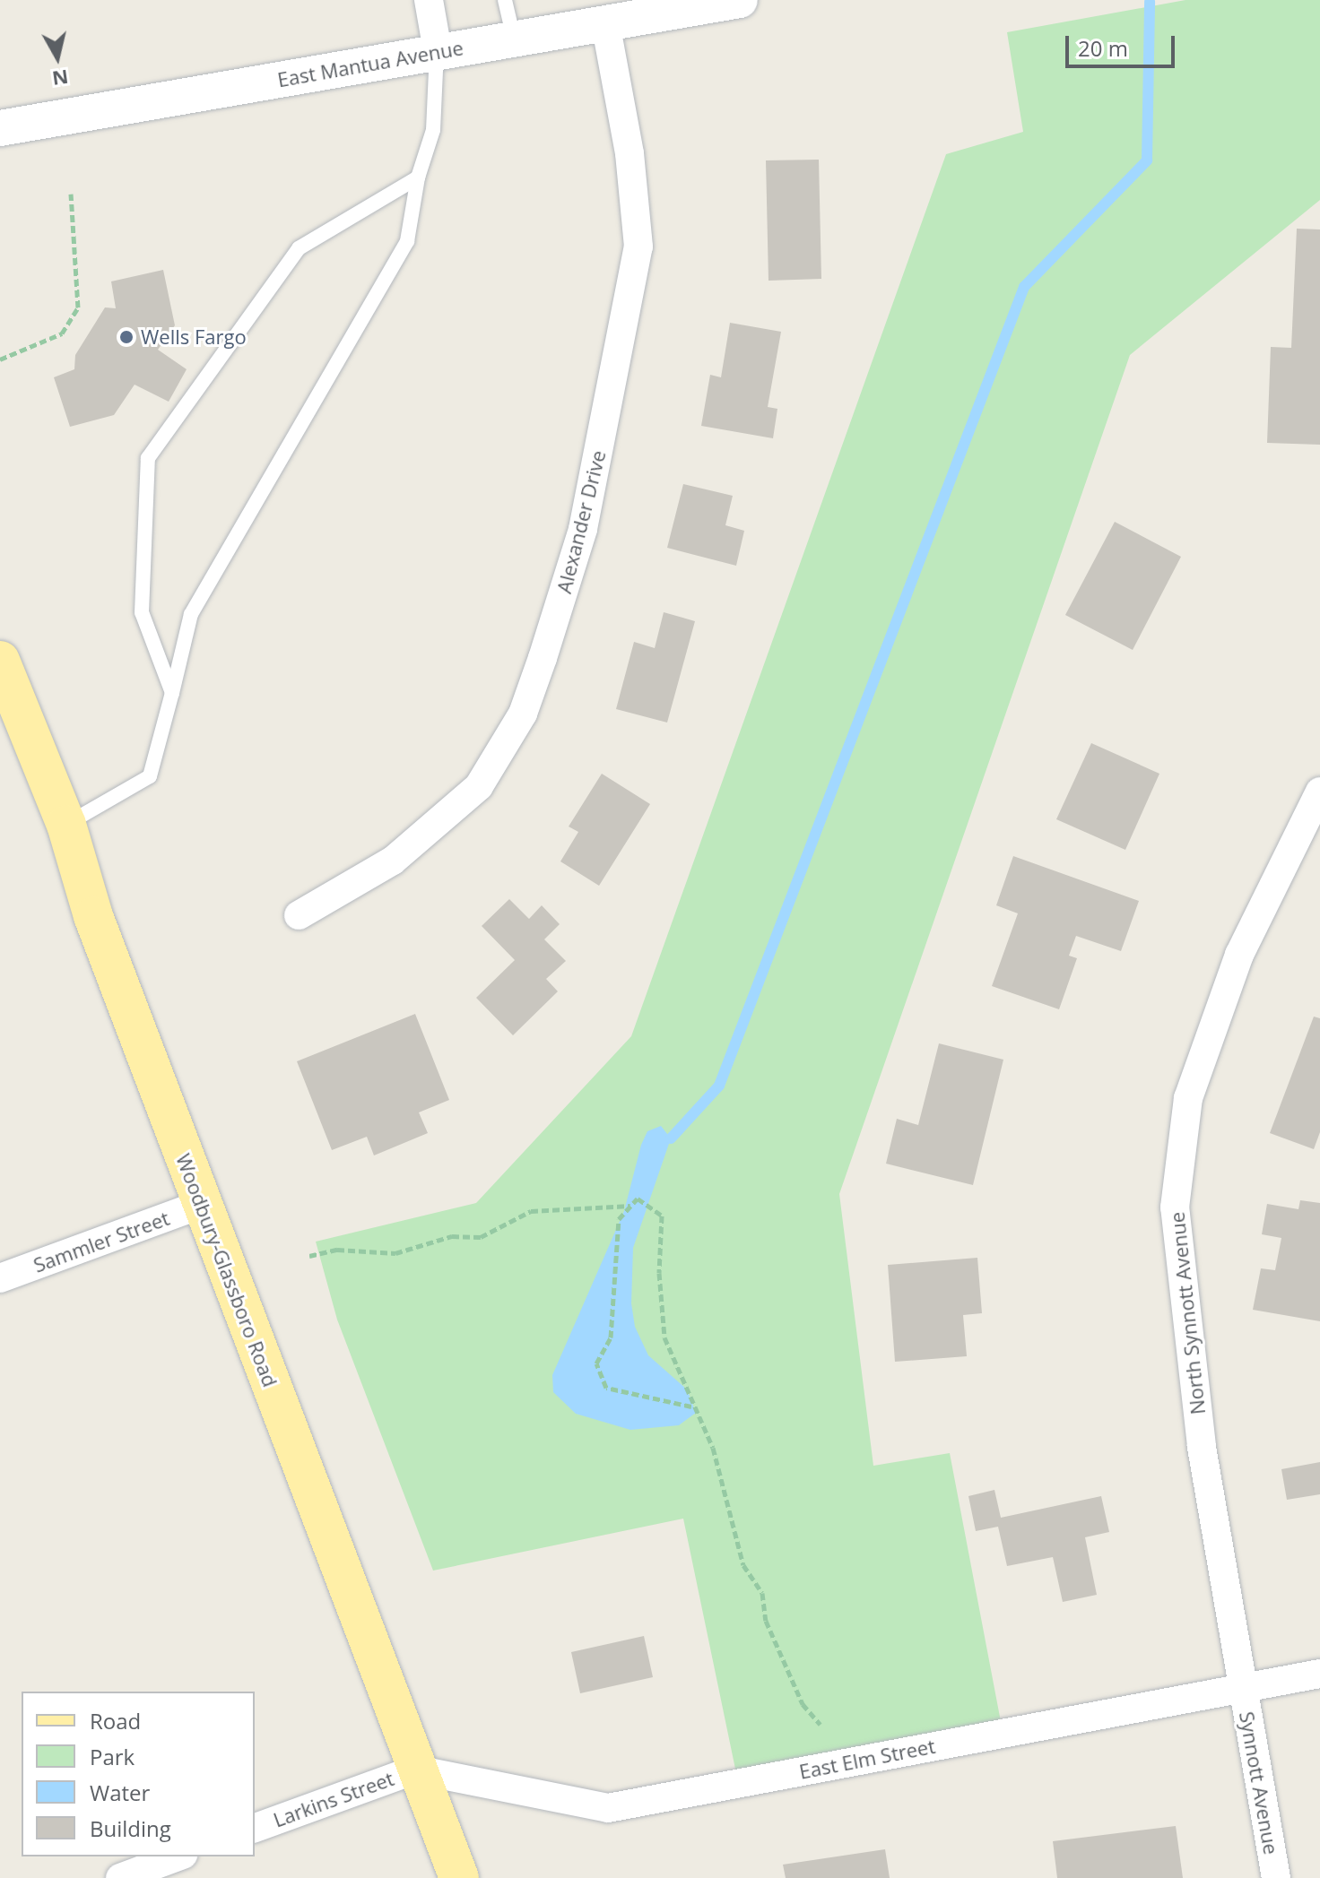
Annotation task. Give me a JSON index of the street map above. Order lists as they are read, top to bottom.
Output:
{
  "streets": {
    "main road": ["Woodbury-Glassboro Road"],
    "street": [
      "East Mantua Avenue",
      "Alexander Drive",
      "Sammler Street",
      "North Synnott Avenue",
      "East Elm Street",
      "Synnott Avenue",
      "Larkins Street"
    ]
  },
  "crossings": [
    ["East Mantua Avenue", "Alexander Drive"],
    ["Sammler Street", "Woodbury-Glassboro Road"],
    ["Woodbury-Glassboro Road", "East Elm Street"],
    ["Woodbury-Glassboro Road", "Larkins Street"],
    ["North Synnott Avenue", "East Elm Street"],
    ["North Synnott Avenue", "Synnott Avenue"],
    ["East Elm Street", "Synnott Avenue"],
    ["East Elm Street", "Larkins Street"]
  ],
  "places": ["Wells Fargo"],
  "legend": [
    "Road",
    "Park",
    "Water",
    "Building"
  ],
  "scale_bar": "20 m",
  "north": "bottom"
}
